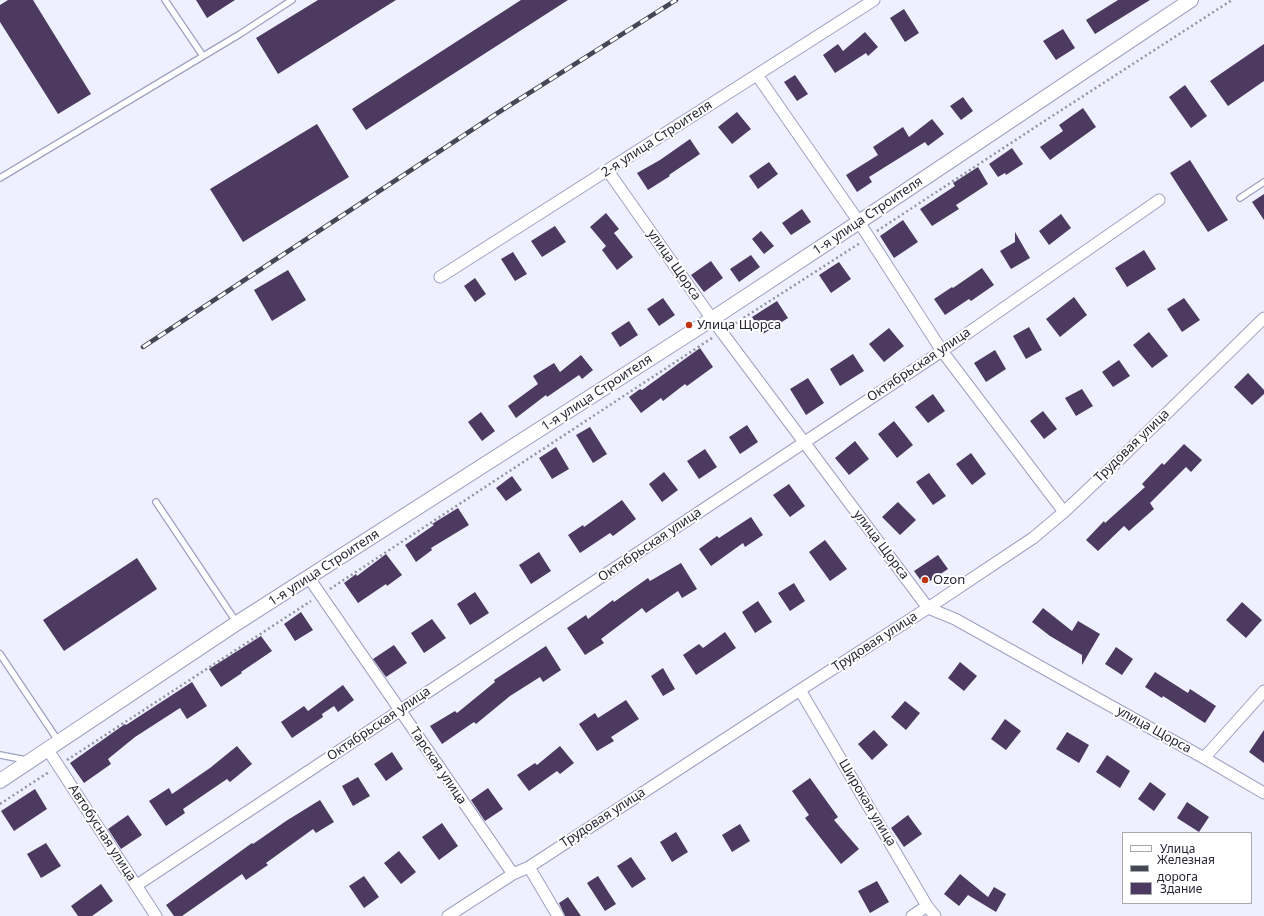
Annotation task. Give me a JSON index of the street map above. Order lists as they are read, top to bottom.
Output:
{
  "streets": {
    "street": [
      "2-я улица Строителя",
      "1-я улица Строителя",
      "улица Щорса",
      "Октябрьская улица",
      "Трудовая улица",
      "Тарская улица",
      "Широкая улица",
      "Автобусная улица"
    ]
  },
  "crossings": [
    ["2-я улица Строителя", "улица Щорса"],
    ["1-я улица Строителя", "улица Щорса"],
    ["1-я улица Строителя", "Тарская улица"],
    ["1-я улица Строителя", "Автобусная улица"],
    ["улица Щорса", "Октябрьская улица"],
    ["улица Щорса", "Трудовая улица"],
    ["Октябрьская улица", "Тарская улица"],
    ["Октябрьская улица", "Автобусная улица"],
    ["Трудовая улица", "Тарская улица"],
    ["Трудовая улица", "Широкая улица"]
  ],
  "places": ["Улица Щорса", "Ozon"],
  "legend": ["Улица", "Железная дорога", "Здание"]
}
